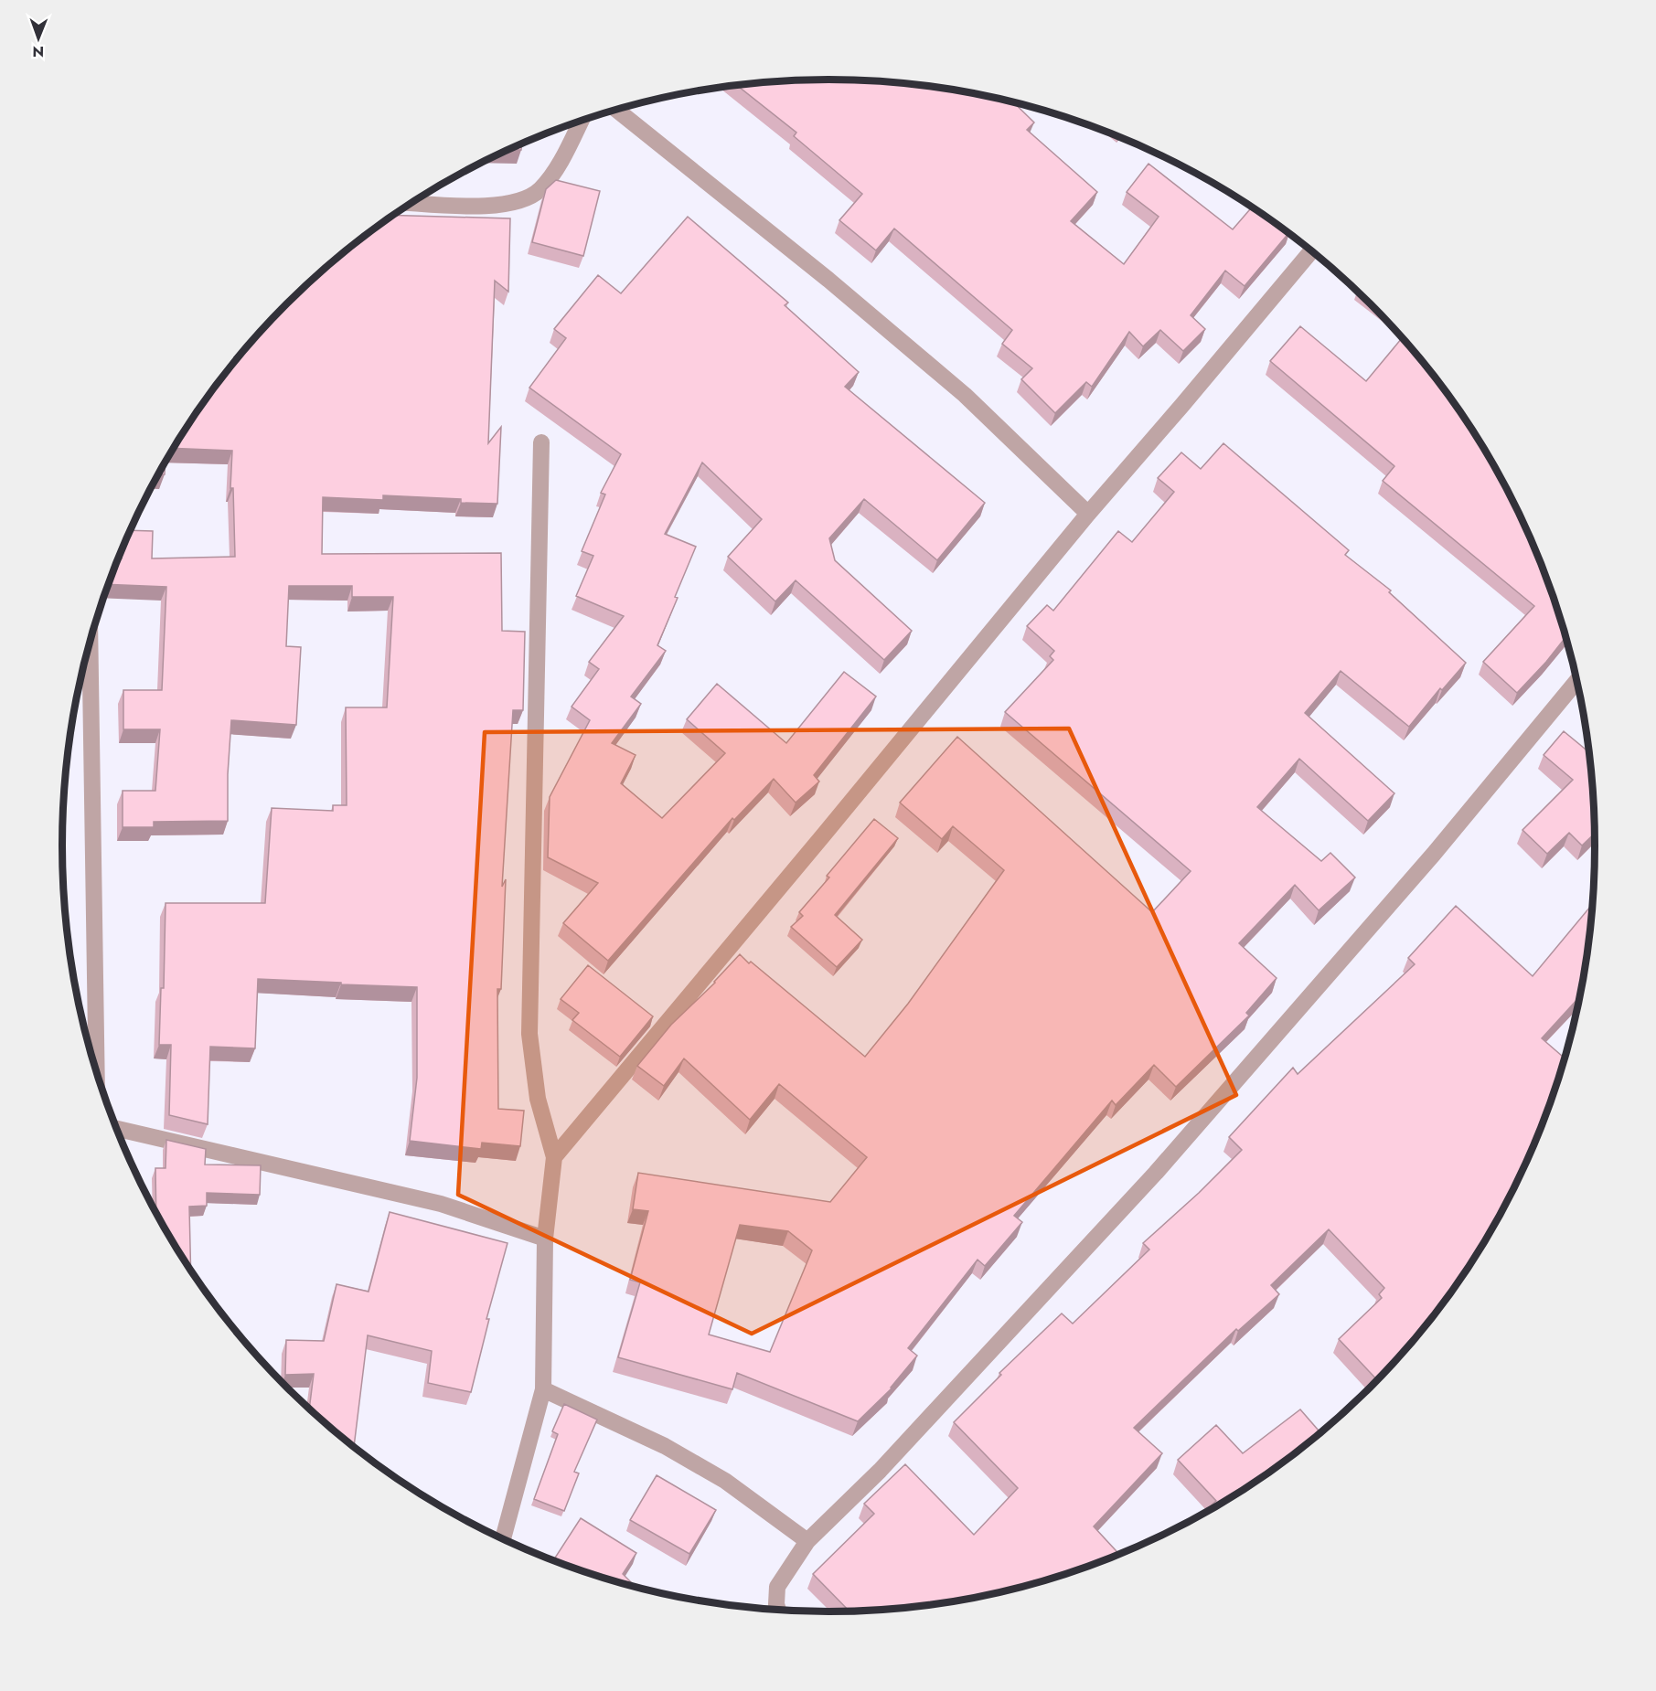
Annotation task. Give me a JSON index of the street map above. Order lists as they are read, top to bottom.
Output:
{
  "north": "bottom"
}
